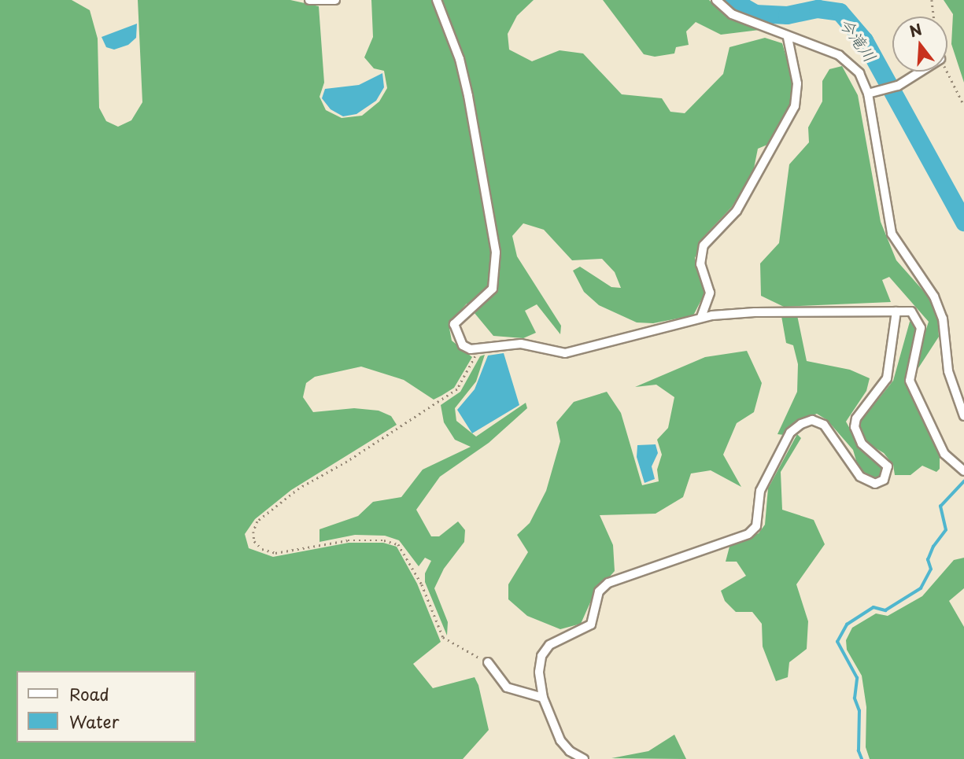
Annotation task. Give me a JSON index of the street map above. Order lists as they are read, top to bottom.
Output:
{
  "water": ["今滝川"],
  "legend": ["Road", "Water"],
  "north": "top"
}
